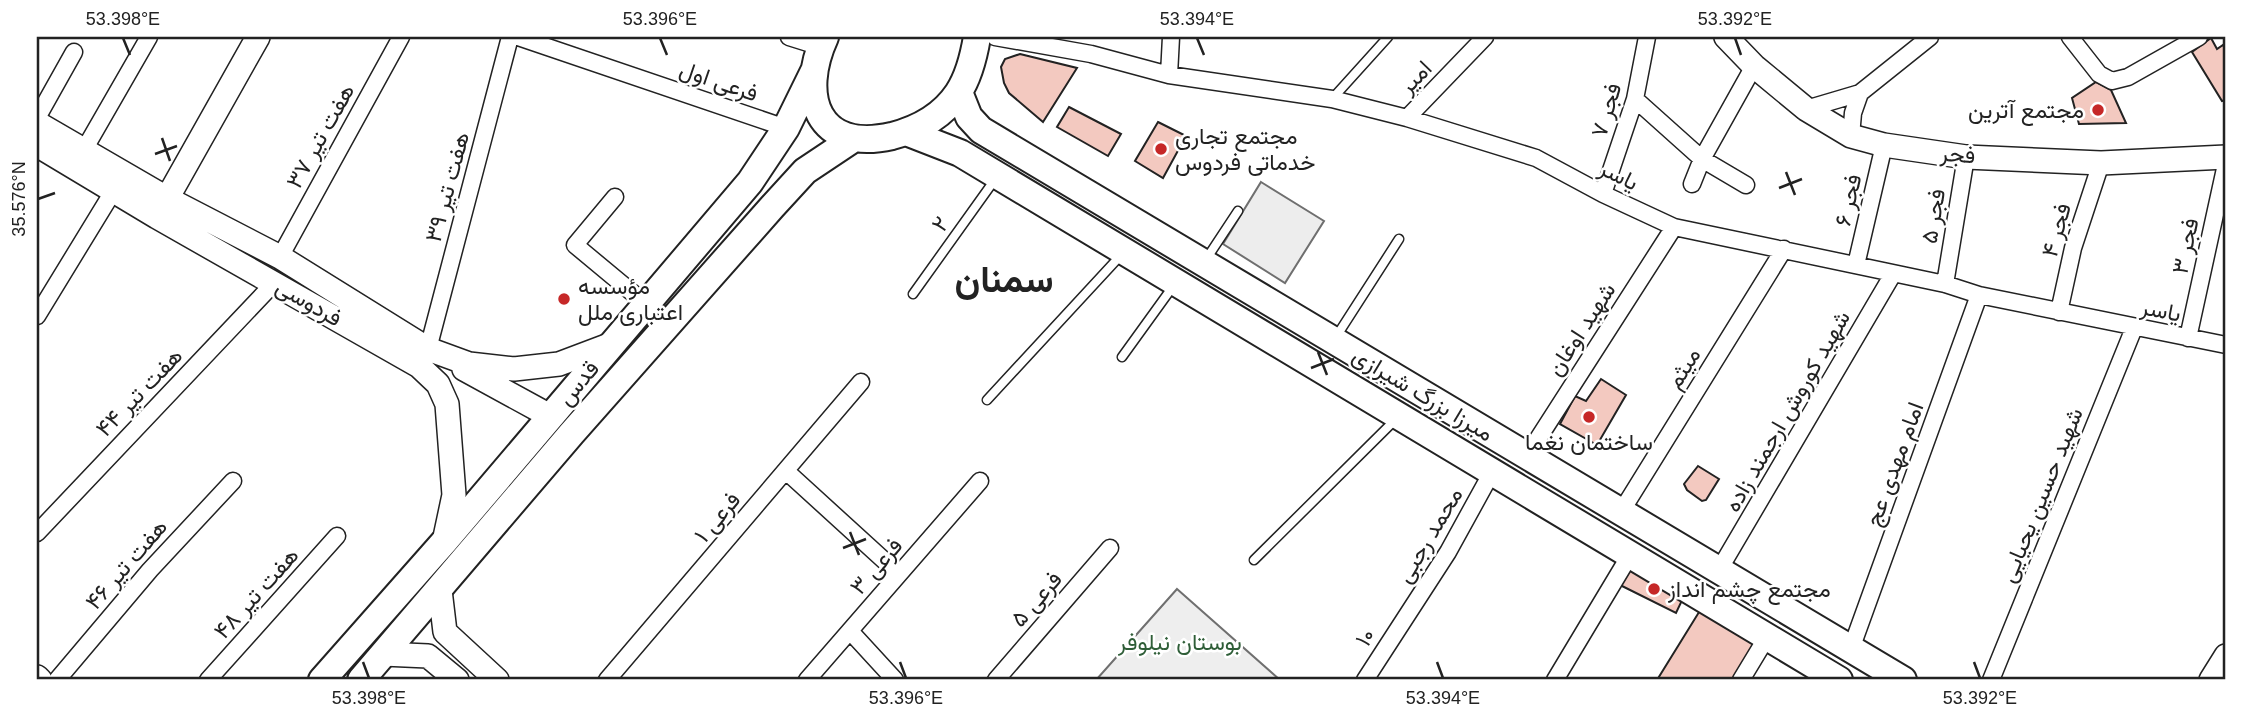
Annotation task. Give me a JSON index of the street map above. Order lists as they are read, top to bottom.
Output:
{
  "streets": {
    "main road": [
      "فجر",
      "فردوسی",
      "قدس",
      "میرزا بزرگ شیرازی"
    ],
    "street": [
      "امیر",
      "فرعی اول",
      "فجر ۷",
      "هفت تیر ۳۷",
      "یاسر",
      "هفت تیر ۳۹",
      "فجر ۶",
      "فجر ۵",
      "فجر ۴",
      "فجر ۳",
      "شهید اوغان",
      "میثم",
      "هفت تیر ۴۴",
      "شهید کوروش ارجمند زاده",
      "امام مهدی عج",
      "شهید حسین یحیایی",
      "فرعی ۱",
      "محمد رجبی",
      "هفت تیر ۴۶",
      "فرعی ۳",
      "هفت تیر ۴۸",
      "فرعی ۵",
      "۱۰"
    ],
    "lane": ["۲"]
  },
  "crossings": [
    ["امیر", "یاسر"],
    ["فرعی اول", "قدس"],
    ["فجر ۷", "یاسر"],
    ["هفت تیر ۳۷", "فردوسی"],
    ["فجر", "فجر ۶"],
    ["فجر", "فجر ۵"],
    ["فجر", "فجر ۴"],
    ["یاسر", "فجر ۶"],
    ["یاسر", "فجر ۵"],
    ["یاسر", "فجر ۴"],
    ["یاسر", "فجر ۳"],
    ["یاسر", "شهید اوغان"],
    ["یاسر", "میثم"],
    ["یاسر", "شهید کوروش ارجمند زاده"],
    ["یاسر", "امام مهدی عج"],
    ["یاسر", "شهید حسین یحیایی"],
    ["هفت تیر ۳۹", "فردوسی"],
    ["۲", "میرزا بزرگ شیرازی"],
    ["فردوسی", "قدس"],
    ["فردوسی", "هفت تیر ۴۴"],
    ["شهید اوغان", "میرزا بزرگ شیرازی"],
    ["میثم", "میرزا بزرگ شیرازی"],
    ["میرزا بزرگ شیرازی", "شهید کوروش ارجمند زاده"],
    ["میرزا بزرگ شیرازی", "امام مهدی عج"],
    ["میرزا بزرگ شیرازی", "محمد رجبی"],
    ["محمد رجبی", "۱۰"]
  ],
  "districts": ["سمنان"],
  "parks": ["بوستان نیلوفر"],
  "places": [
    "مجتمع آترین",
    "مجتمع تجاری خدماتی فردوس",
    "مؤسسه اعتباری ملل",
    "ساختمان نغما",
    "مجتمع چشم انداز"
  ],
  "coordinates": [
    "53.398°E",
    "53.396°E",
    "53.394°E",
    "53.392°E",
    "35.576°N"
  ]
}
